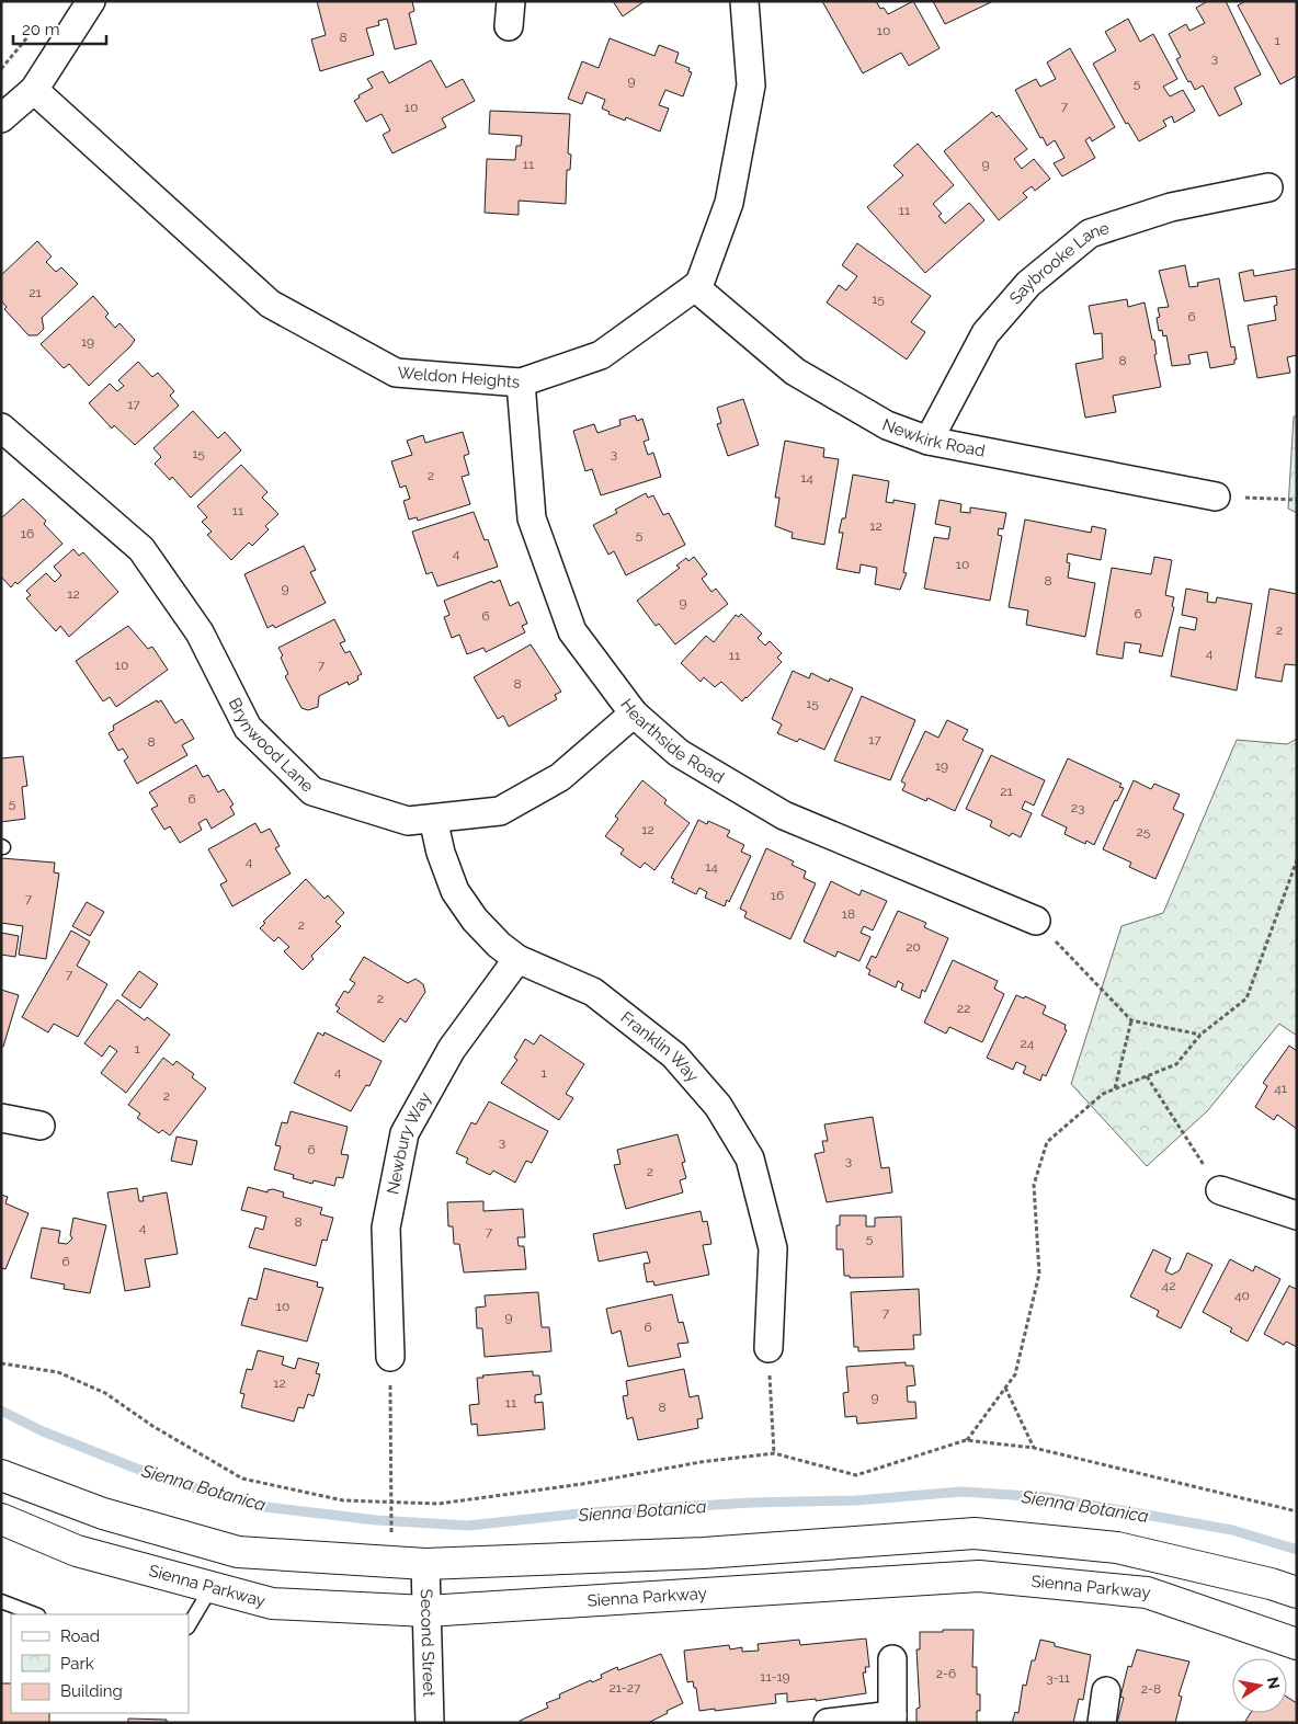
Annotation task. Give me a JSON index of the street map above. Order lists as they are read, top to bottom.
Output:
{
  "streets": {
    "main road": ["Sienna Parkway"],
    "street": [
      "Saybrooke Lane",
      "Weldon Heights",
      "Newkirk Road",
      "Hearthside Road",
      "Brynwood Lane",
      "Franklin Way",
      "Newbury Way",
      "Second Street"
    ]
  },
  "crossings": [
    ["Saybrooke Lane", "Newkirk Road"],
    ["Weldon Heights", "Newkirk Road"],
    ["Weldon Heights", "Hearthside Road"],
    ["Hearthside Road", "Brynwood Lane"],
    ["Brynwood Lane", "Franklin Way"],
    ["Franklin Way", "Newbury Way"],
    ["Sienna Parkway", "Second Street"]
  ],
  "water": ["Sienna Botanica"],
  "house_numbers": [
    "10",
    "8",
    "1",
    "3",
    "9",
    "5",
    "7",
    "10",
    "11",
    "9",
    "11",
    "21",
    "15",
    "6",
    "19",
    "8",
    "17",
    "15",
    "3",
    "2",
    "14",
    "11",
    "12",
    "16",
    "5",
    "4",
    "10",
    "8",
    "9",
    "12",
    "9",
    "6",
    "6",
    "2",
    "4",
    "11",
    "10",
    "7",
    "8",
    "15",
    "17",
    "8",
    "19",
    "21",
    "6",
    "5",
    "23",
    "12",
    "25",
    "4",
    "14",
    "16",
    "7",
    "18",
    "2",
    "20",
    "7",
    "2",
    "22",
    "24",
    "1",
    "4",
    "1",
    "41",
    "2",
    "3",
    "6",
    "3",
    "2",
    "8",
    "4",
    "7",
    "5",
    "6",
    "42",
    "40",
    "10",
    "7",
    "9",
    "6",
    "12",
    "9",
    "11",
    "8",
    "2-6",
    "11-19",
    "3-11",
    "21-27",
    "2-8"
  ],
  "legend": ["Road", "Park", "Building"],
  "scale_bar": "20 m",
  "north": "right"
}
